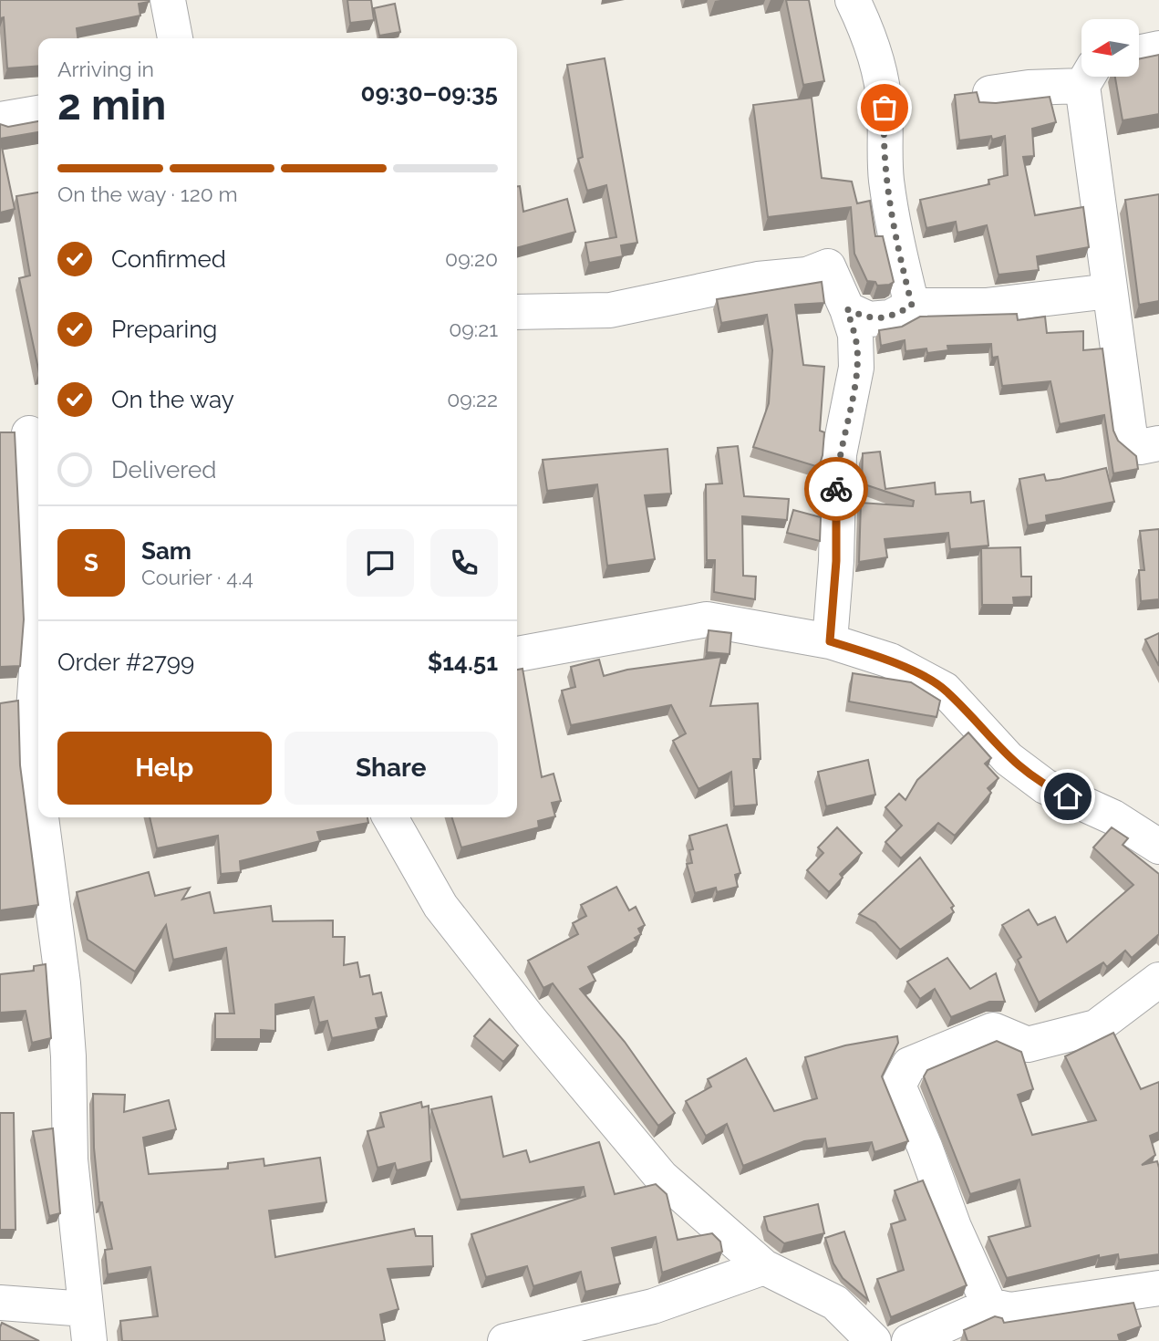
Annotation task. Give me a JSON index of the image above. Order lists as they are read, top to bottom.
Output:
{
  "north": "left",
  "page": {
    "heading": ["2 min", "Arriving in", "09:30–09:35"],
    "panel": [
      "Sam",
      "Courier · 4.4",
      "Order #2799",
      "$14.51"
    ],
    "bar": "On the way · 120 m",
    "list": [
      ["Confirmed", "09:20"],
      ["Preparing", "09:21"],
      ["On the way", "09:22"],
      "Delivered"
    ],
    "round": "S",
    "buttons": ["Help", "Share"]
  }
}
